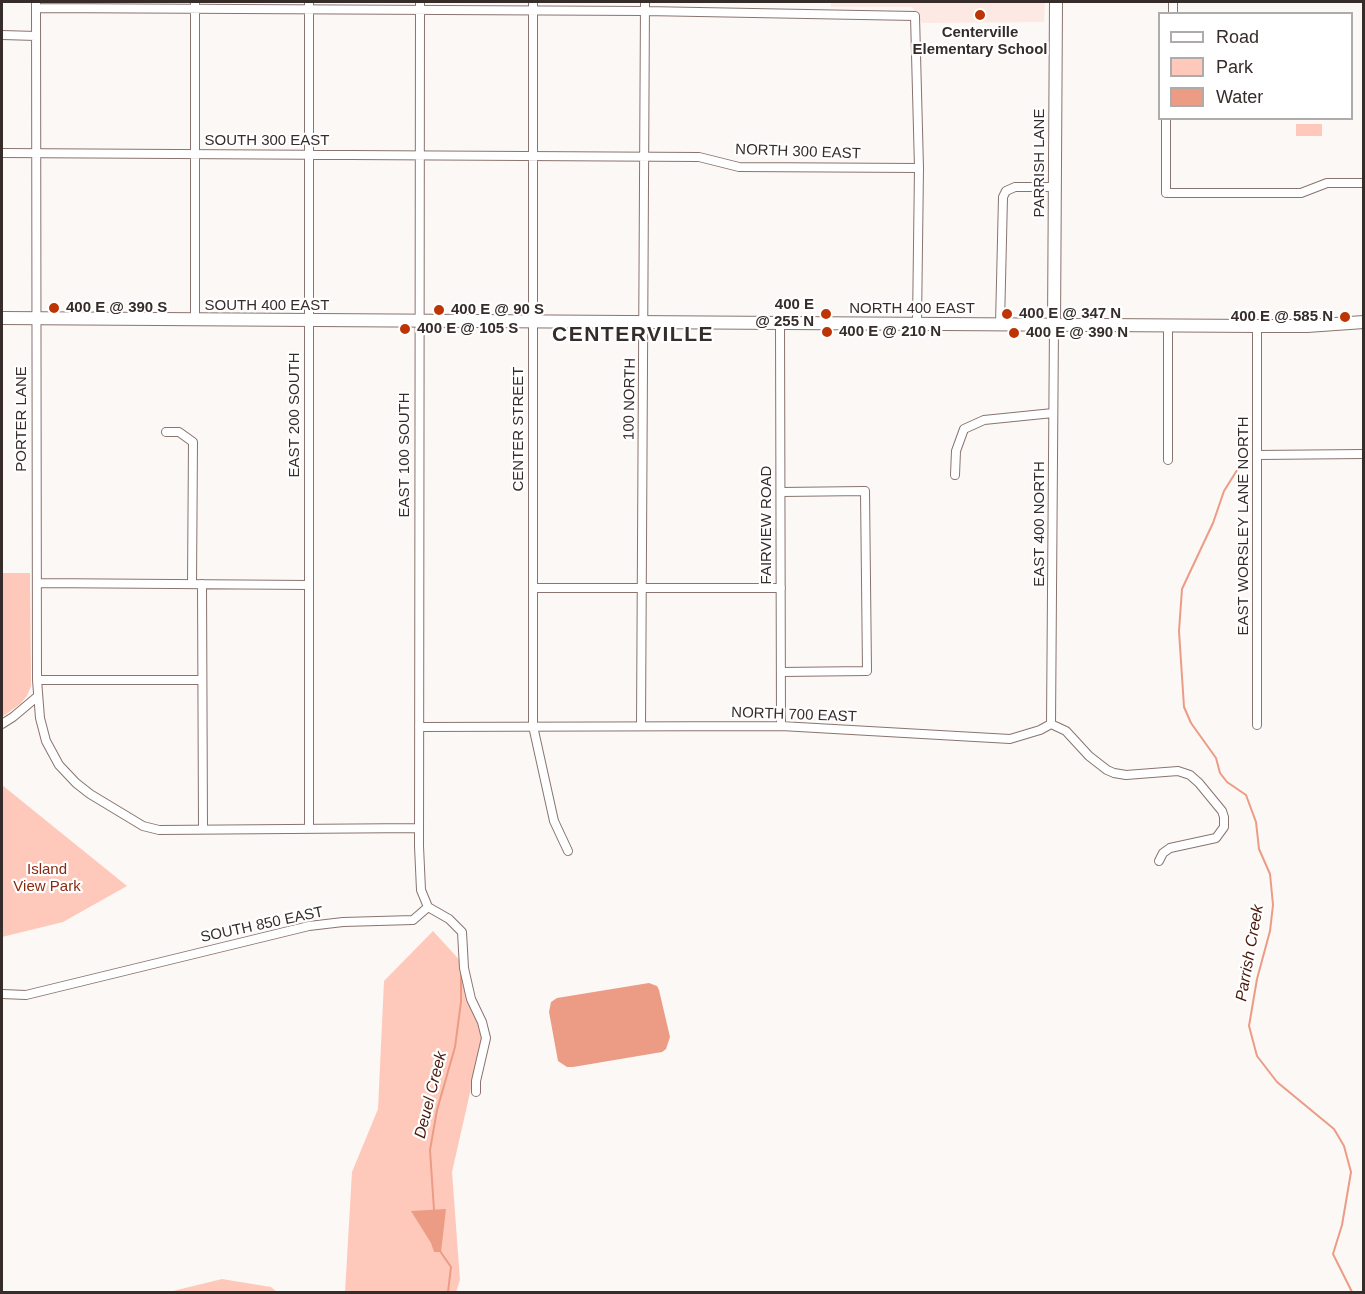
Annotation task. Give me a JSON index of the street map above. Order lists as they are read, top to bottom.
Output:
{
  "streets": {
    "street": [
      "SOUTH 300 EAST",
      "NORTH 300 EAST",
      "PARRISH LANE",
      "SOUTH 400 EAST",
      "NORTH 400 EAST",
      "100 NORTH",
      "EAST 200 SOUTH",
      "PORTER LANE",
      "CENTER STREET",
      "EAST 100 SOUTH",
      "EAST 400 NORTH",
      "FAIRVIEW ROAD",
      "EAST WORSLEY LANE NORTH",
      "NORTH 700 EAST",
      "SOUTH 850 EAST"
    ]
  },
  "crossings": [
    ["SOUTH 300 EAST", "NORTH 300 EAST"],
    ["SOUTH 300 EAST", "EAST 200 SOUTH"],
    ["SOUTH 300 EAST", "PORTER LANE"],
    ["SOUTH 300 EAST", "CENTER STREET"],
    ["SOUTH 300 EAST", "EAST 100 SOUTH"],
    ["NORTH 300 EAST", "100 NORTH"],
    ["NORTH 300 EAST", "CENTER STREET"],
    ["PARRISH LANE", "NORTH 400 EAST"],
    ["PARRISH LANE", "EAST 400 NORTH"],
    ["SOUTH 400 EAST", "NORTH 400 EAST"],
    ["SOUTH 400 EAST", "EAST 200 SOUTH"],
    ["SOUTH 400 EAST", "PORTER LANE"],
    ["SOUTH 400 EAST", "CENTER STREET"],
    ["SOUTH 400 EAST", "EAST 100 SOUTH"],
    ["NORTH 400 EAST", "100 NORTH"],
    ["NORTH 400 EAST", "CENTER STREET"],
    ["NORTH 400 EAST", "EAST 400 NORTH"],
    ["NORTH 400 EAST", "FAIRVIEW ROAD"],
    ["NORTH 400 EAST", "EAST WORSLEY LANE NORTH"],
    ["100 NORTH", "NORTH 700 EAST"],
    ["EAST 200 SOUTH", "PORTER LANE"],
    ["PORTER LANE", "EAST 100 SOUTH"],
    ["CENTER STREET", "NORTH 700 EAST"],
    ["EAST 100 SOUTH", "NORTH 700 EAST"],
    ["EAST 100 SOUTH", "SOUTH 850 EAST"],
    ["EAST 400 NORTH", "NORTH 700 EAST"],
    ["FAIRVIEW ROAD", "NORTH 700 EAST"]
  ],
  "districts": ["CENTERVILLE"],
  "water": ["Parrish Creek", "Deuel Creek"],
  "parks": ["Island View Park"],
  "places": [
    "Centerville Elementary School",
    "400 E @ 390 S",
    "400 E @ 90 S",
    "400 E @ 255 N",
    "400 E @ 347 N",
    "400 E @ 585 N",
    "400 E @ 105 S",
    "400 E @ 210 N",
    "400 E @ 390 N"
  ],
  "legend": ["Road", "Park", "Water"]
}
